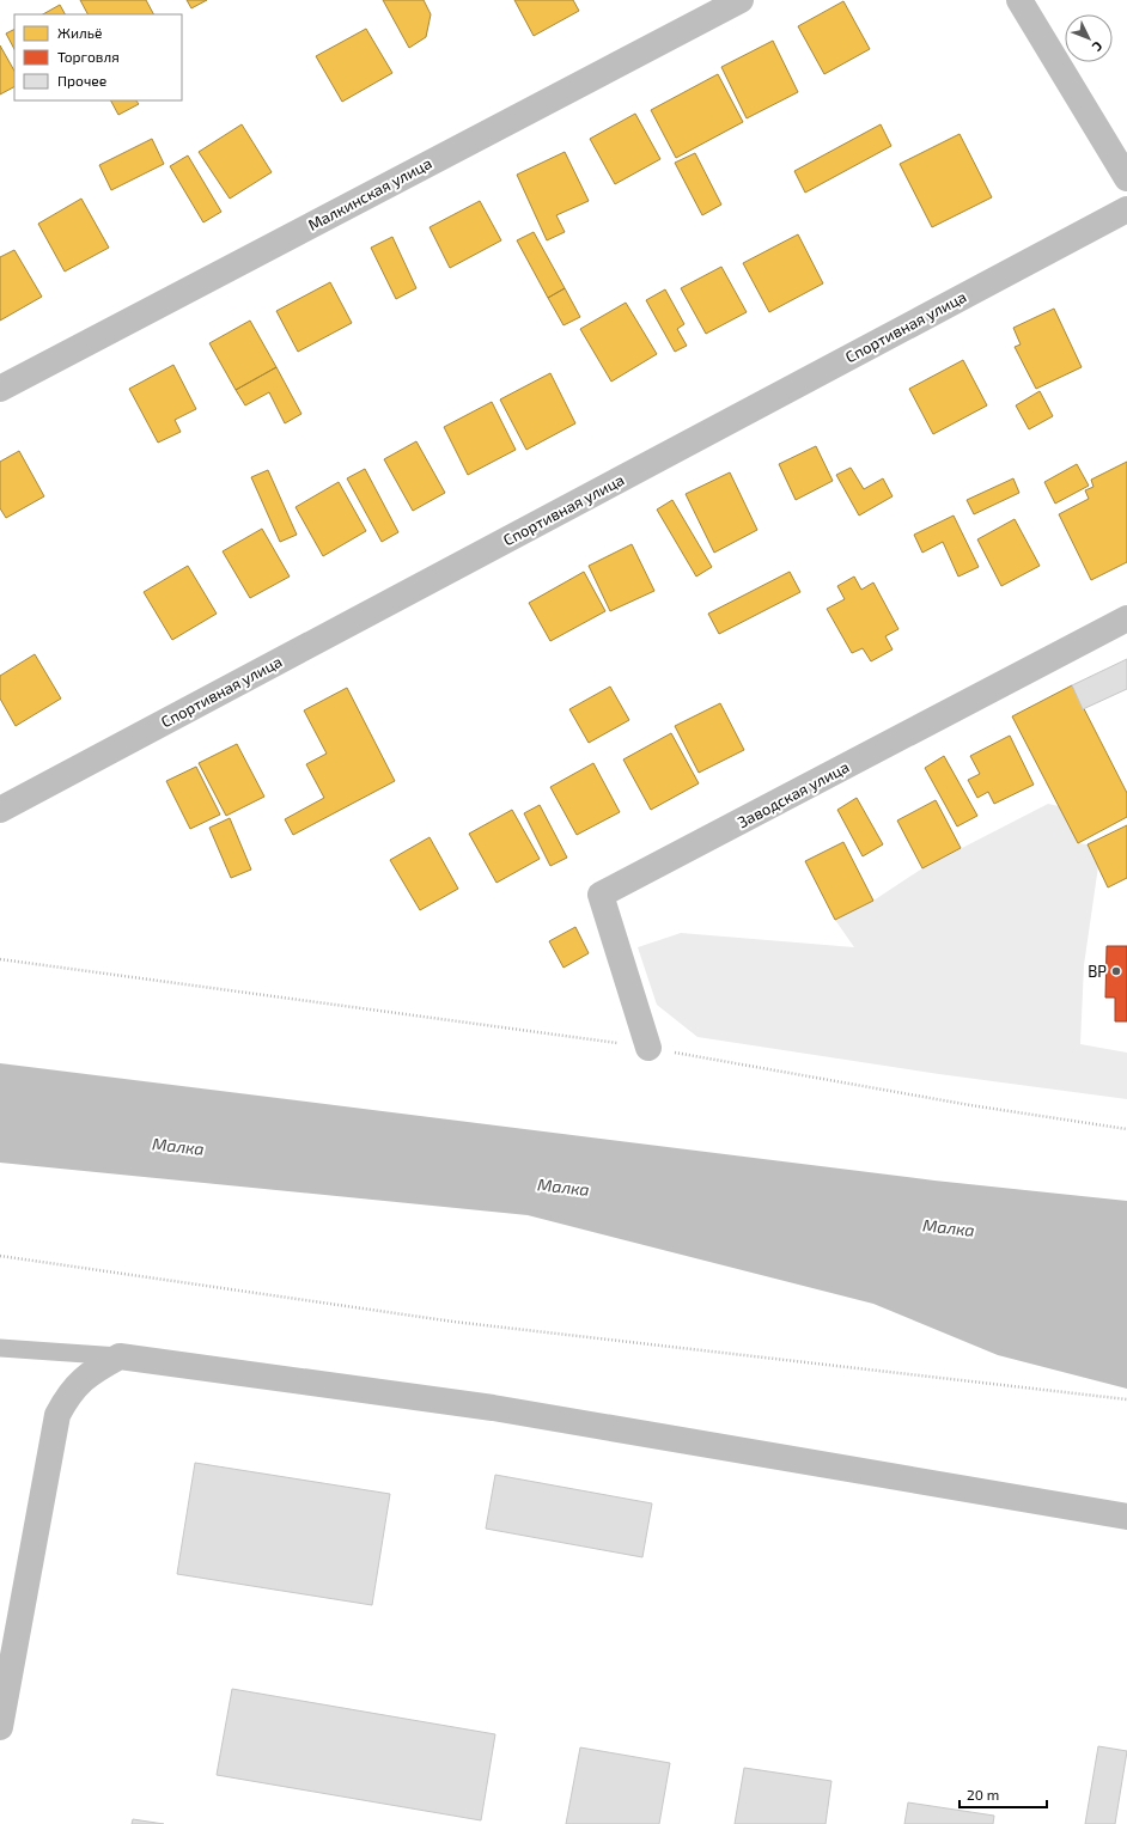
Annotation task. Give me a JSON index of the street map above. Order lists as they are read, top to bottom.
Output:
{
  "streets": {
    "street": ["Малкинская улица", "Спортивная улица", "Заводская улица"]
  },
  "water": ["Малка"],
  "places": ["BP"],
  "legend": ["Жильё", "Торговля", "Прочее"],
  "scale_bar": "20 m",
  "north": "bottom right"
}
